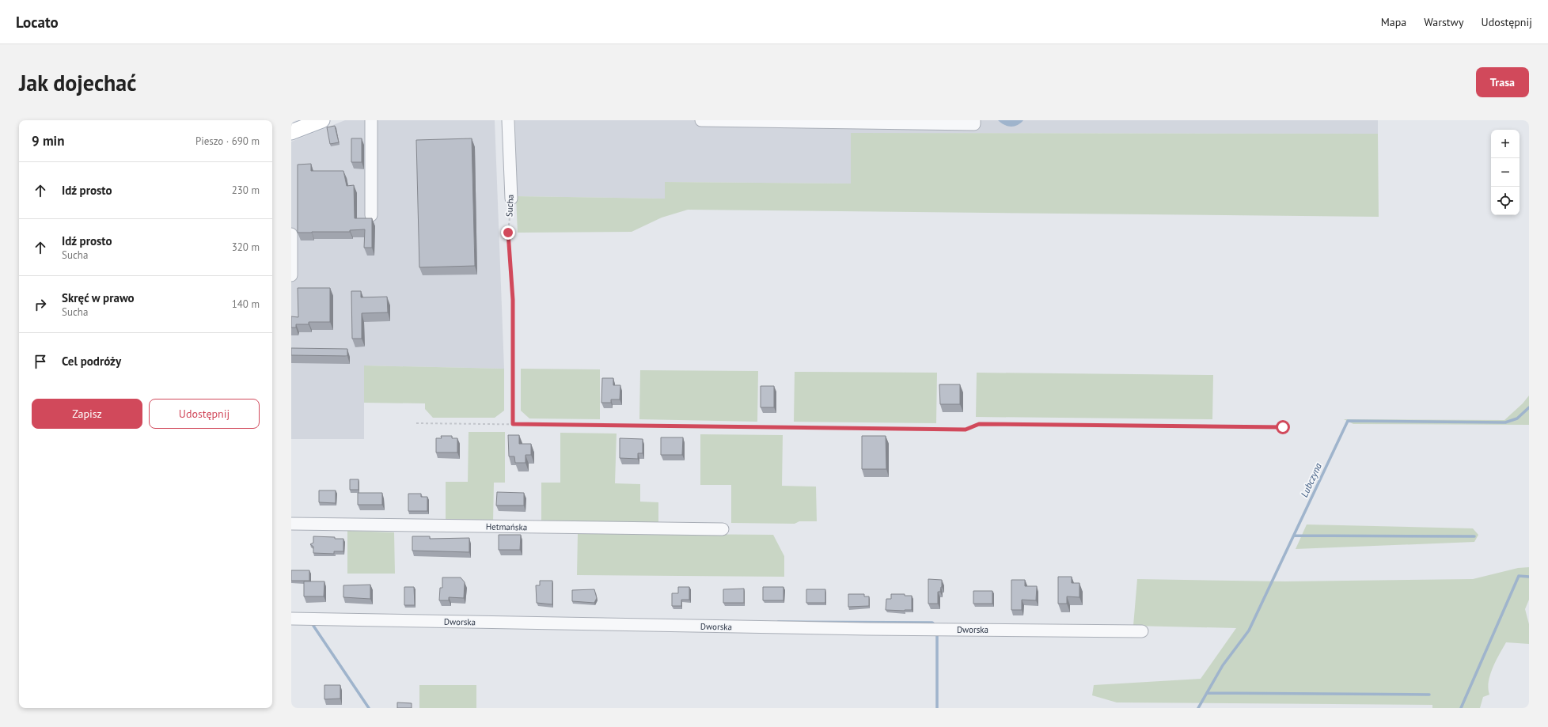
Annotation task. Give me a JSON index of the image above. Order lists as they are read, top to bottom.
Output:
{
  "streets": {
    "street": ["Sucha", "Hetmańska", "Dworska"]
  },
  "water": ["Lubczyna"],
  "page": {
    "header": "Locato",
    "nav": ["Mapa", "Warstwy", "Udostępnij"],
    "buttons": [
      "Trasa",
      ["Zapisz", "Udostępnij"]
    ],
    "title": "Jak dojechać",
    "heading": ["9 min", "Pieszo · 690 m"],
    "map_buttons": ["+", "−"],
    "list": [
      ["Idź prosto", "230 m"],
      ["Idź prosto", "Sucha", "320 m"],
      ["Skręć w prawo", "Sucha", "140 m"],
      "Cel podróży"
    ]
  }
}
